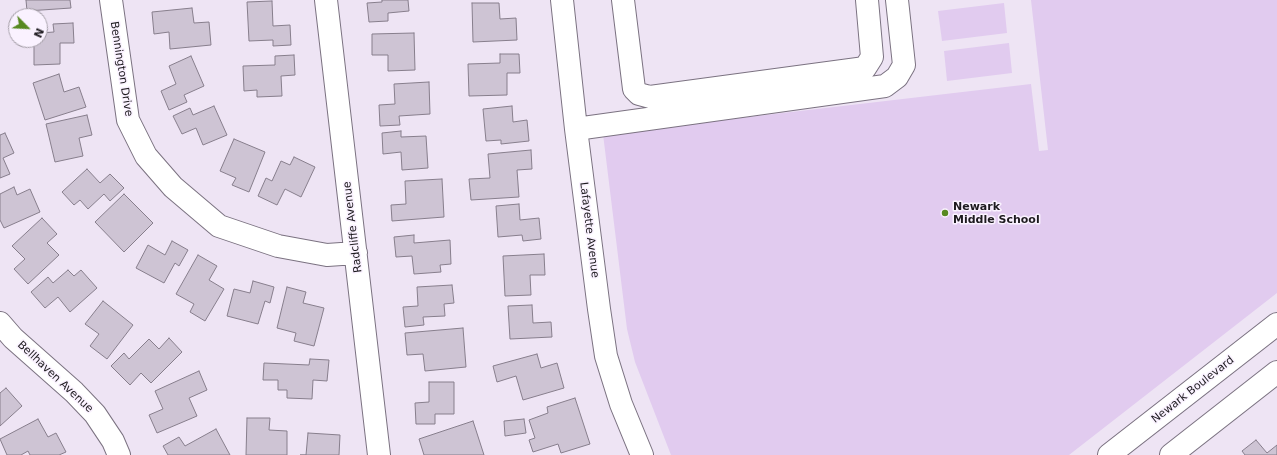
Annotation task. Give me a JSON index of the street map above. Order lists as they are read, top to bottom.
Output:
{
  "streets": {
    "street": [
      "Bennington Drive",
      "Radcliffe Avenue",
      "Lafayette Avenue",
      "Bellhaven Avenue",
      "Newark Boulevard"
    ]
  },
  "crossings": [
    ["Bennington Drive", "Radcliffe Avenue"]
  ],
  "places": ["Newark Middle School"],
  "north": "bottom right"
}
